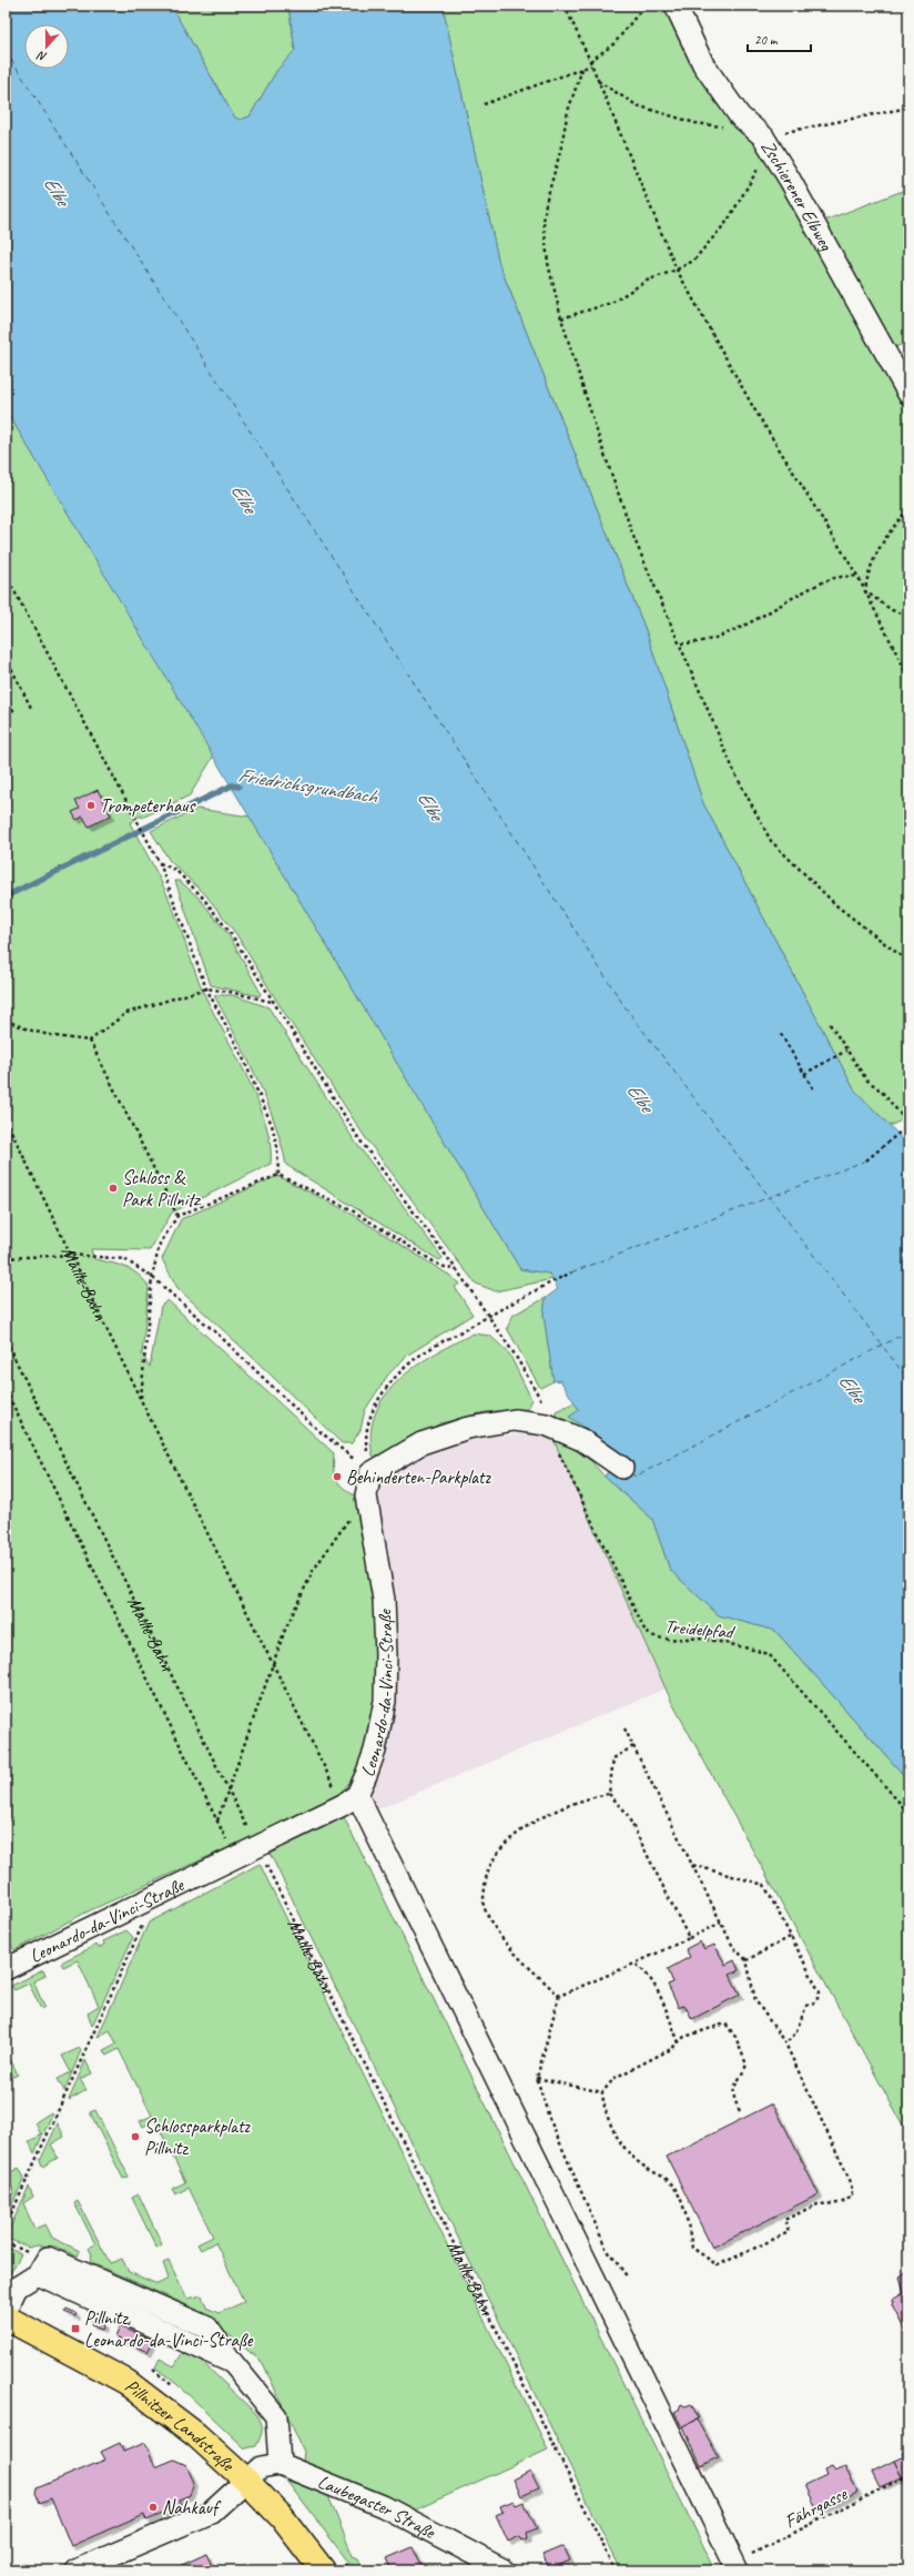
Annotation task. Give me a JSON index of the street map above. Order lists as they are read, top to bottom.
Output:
{
  "streets": {
    "main road": ["Pillnitzer Landstraße"],
    "street": ["Zschierener Elbweg", "Leonardo-da-Vinci-Straße", "Laubegaster Straße"],
    "path": ["Maille-Bahn", "Treidelpfad", "Fährgasse"]
  },
  "crossings": [
    ["Maille-Bahn", "Leonardo-da-Vinci-Straße"]
  ],
  "water": ["Elbe", "Friedrichsgrundbach"],
  "places": {
    "other": [
      "Trompeterhaus",
      "Schloss & Park Pillnitz",
      "Behinderten-Parkplatz",
      "Schlossparkplatz Pillnitz",
      "Nahkauf"
    ],
    "transit": ["Pillnitz, Leonardo-da-Vinci-Straße"]
  },
  "scale_bar": "20 m",
  "north": "bottom"
}
